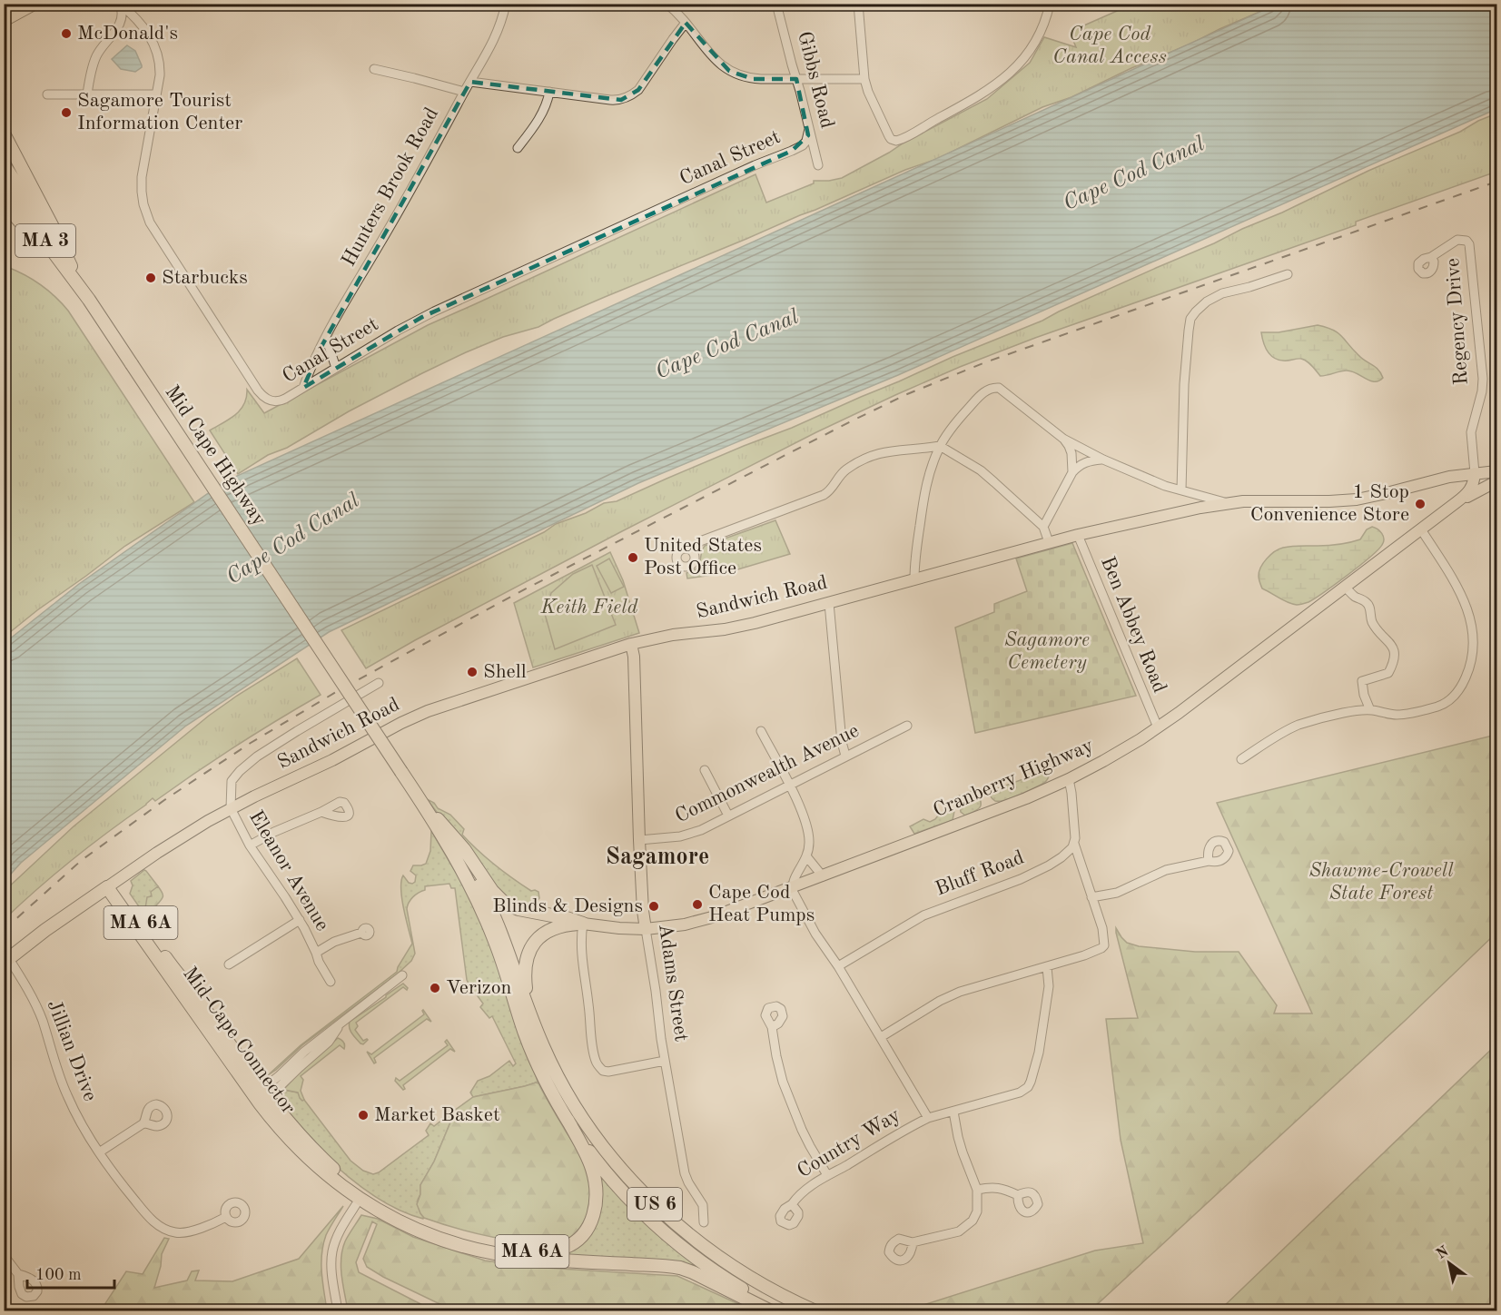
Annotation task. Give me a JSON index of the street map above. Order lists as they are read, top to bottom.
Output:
{
  "streets": {
    "highway": [
      "MA 3",
      "Mid Cape Highway",
      "Sandwich Road",
      "MA 6A",
      "Mid-Cape Connector",
      "US 6"
    ],
    "main road": ["Cranberry Highway", "Adams Street"],
    "street": [
      "Gibbs Road",
      "Canal Street",
      "Hunters Brook Road",
      "Regency Drive",
      "Ben Abbey Road",
      "Commonwealth Avenue",
      "Eleanor Avenue",
      "Bluff Road",
      "Jillian Drive",
      "Country Way"
    ]
  },
  "crossings": [
    ["Gibbs Road", "Canal Street"],
    ["Canal Street", "Hunters Brook Road"],
    ["MA 3", "Mid Cape Highway"],
    ["MA 3", "US 6"],
    ["Regency Drive", "Sandwich Road"],
    ["Regency Drive", "Cranberry Highway"],
    ["Mid Cape Highway", "MA 6A"],
    ["Mid Cape Highway", "US 6"],
    ["Sandwich Road", "Ben Abbey Road"],
    ["Sandwich Road", "Cranberry Highway"],
    ["Sandwich Road", "Eleanor Avenue"],
    ["Sandwich Road", "Adams Street"],
    ["Sandwich Road", "Mid-Cape Connector"],
    ["Sandwich Road", "Jillian Drive"],
    ["Ben Abbey Road", "Cranberry Highway"],
    ["Commonwealth Avenue", "Adams Street"],
    ["Cranberry Highway", "Adams Street"],
    ["MA 6A", "Mid-Cape Connector"]
  ],
  "districts": ["Sagamore"],
  "water": ["Cape Cod Canal"],
  "parks": [
    "Cape Cod Canal Access",
    "Keith Field",
    "Sagamore Cemetery",
    "Shawme-Crowell State Forest"
  ],
  "places": [
    "McDonald's",
    "Sagamore Tourist Information Center",
    "Starbucks",
    "1 Stop Convenience Store",
    "United States Post Office",
    "Shell",
    "Cape Cod Heat Pumps",
    "Blinds & Designs",
    "Verizon",
    "Market Basket"
  ],
  "scale_bar": "100 m",
  "north": "top left"
}
